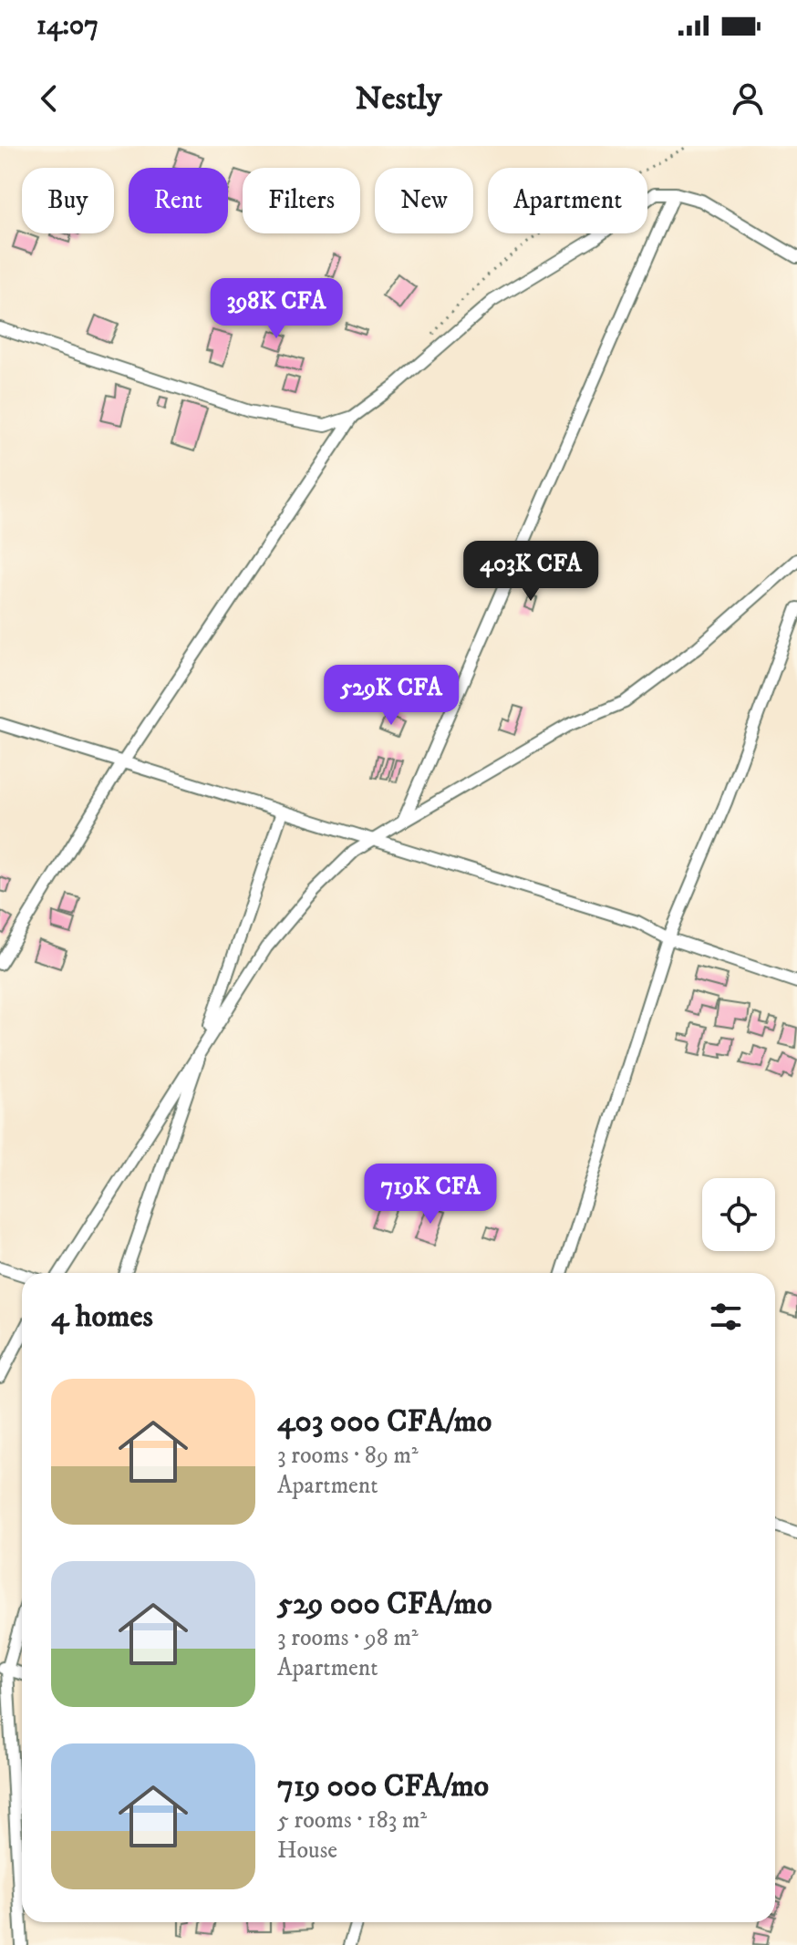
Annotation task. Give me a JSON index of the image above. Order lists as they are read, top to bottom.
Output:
{
  "page": {
    "status": "14:07",
    "header": "Nestly",
    "chip": [
      "Buy",
      "Rent",
      "Filters",
      "New",
      "Apartment"
    ],
    "price": [
      "398K CFA",
      "403K CFA",
      "529K CFA",
      "719K CFA"
    ],
    "heading": "4 homes",
    "list": [
      {
        "name": "403 000 CFA/mo",
        "note": "3 rooms · 89 m² · Apartment"
      },
      {
        "name": "529 000 CFA/mo",
        "note": "3 rooms · 98 m² · Apartment"
      },
      {
        "name": "719 000 CFA/mo",
        "note": "5 rooms · 183 m² · House"
      }
    ]
  }
}
